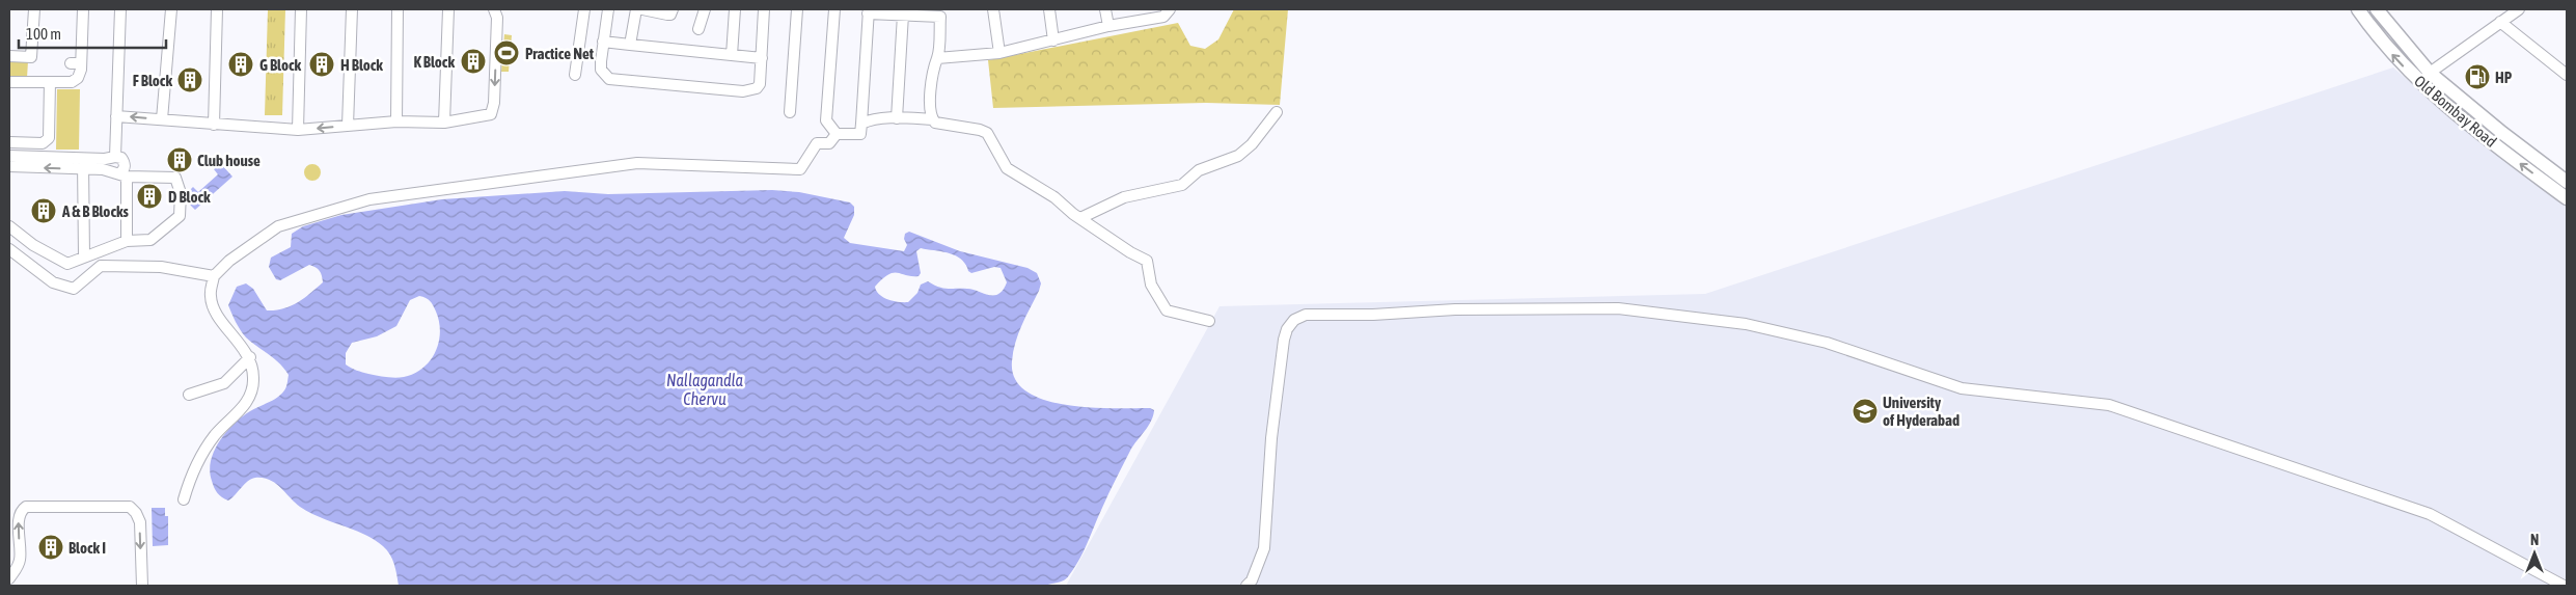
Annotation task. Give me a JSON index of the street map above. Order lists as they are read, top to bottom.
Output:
{
  "streets": {
    "main road": ["Old Bombay Road"]
  },
  "water": ["Nallagandla Chervu"],
  "places": {
    "sports": ["Practice Net"],
    "building": [
      "K Block",
      "G Block",
      "H Block",
      "F Block",
      "Club house",
      "D Block",
      "A & B Blocks",
      "Block I"
    ],
    "fuel station": ["HP"],
    "school or university": ["University of Hyderabad"]
  },
  "scale_bar": "100 m",
  "north": "top"
}
